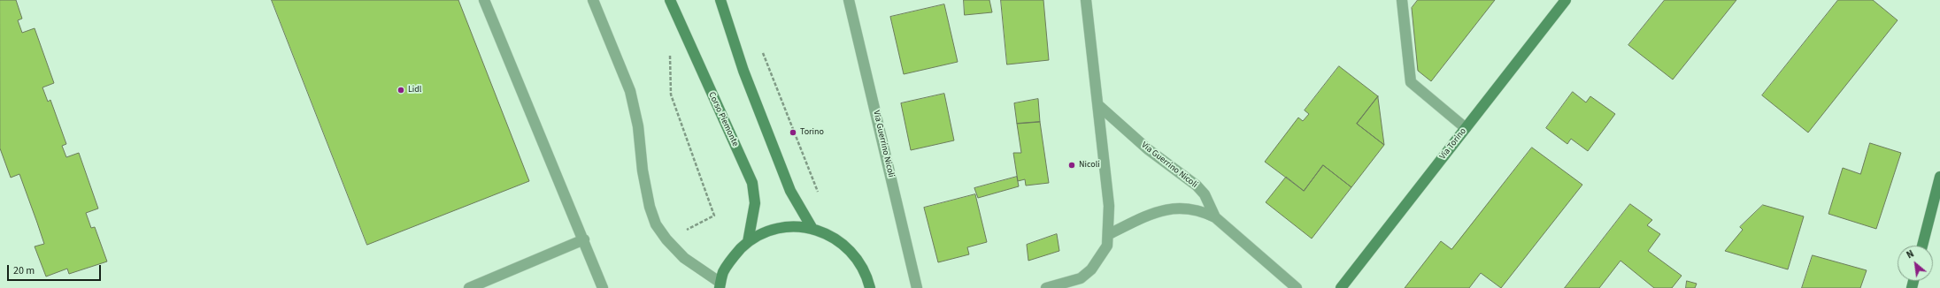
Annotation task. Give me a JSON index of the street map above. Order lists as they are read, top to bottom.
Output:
{
  "streets": {
    "main road": ["Corso Piemonte", "Via Torino"],
    "street": ["Via Guerrino Nicoli"]
  },
  "places": ["Lidl", "Torino", "Nicoli"],
  "scale_bar": "20 m",
  "north": "top left"
}
